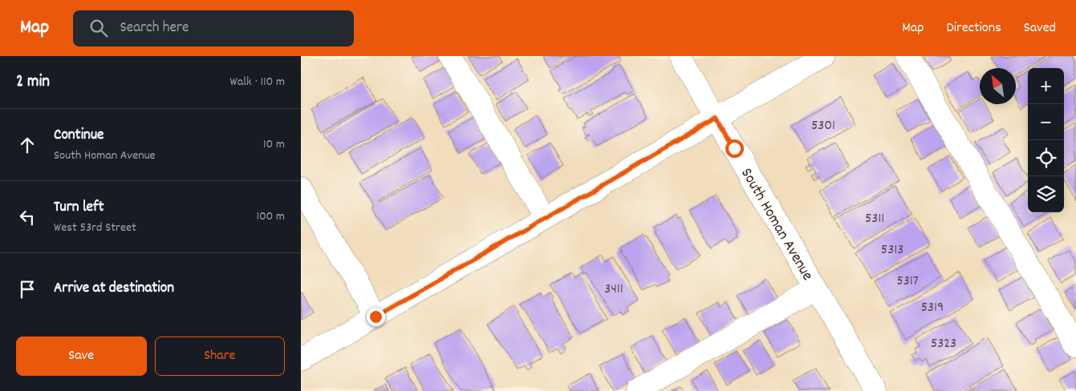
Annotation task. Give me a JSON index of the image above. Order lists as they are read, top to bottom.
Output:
{
  "streets": {
    "street": ["South Homan Avenue"]
  },
  "house_numbers": [
    "5301",
    "5311",
    "5313",
    "5317",
    "3411",
    "5319",
    "5323"
  ],
  "north": "top left",
  "page": {
    "header": "Map",
    "search": "Search here",
    "nav": ["Map", "Directions", "Saved"],
    "heading": ["2 min", "Walk · 110 m"],
    "map_buttons": ["+", "−"],
    "list": [
      ["Continue", "South Homan Avenue", "10 m"],
      ["Turn left", "West 53rd Street", "100 m"],
      "Arrive at destination"
    ],
    "buttons": ["Save", "Share"]
  }
}
